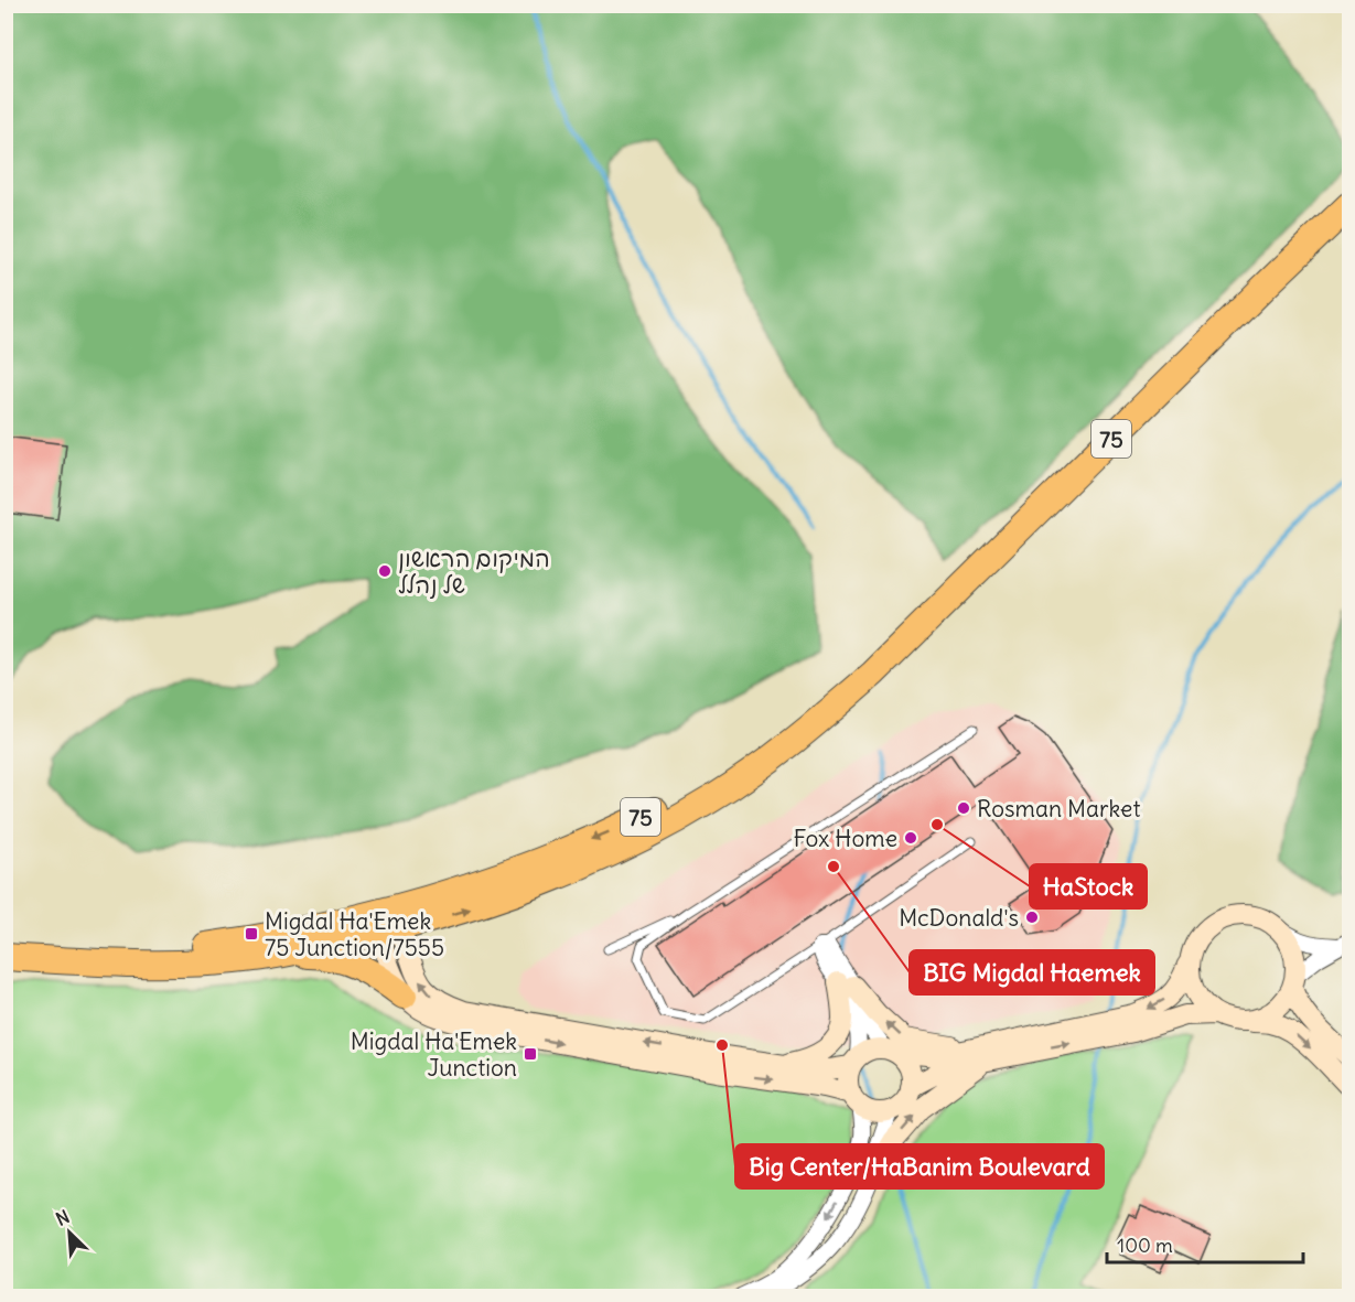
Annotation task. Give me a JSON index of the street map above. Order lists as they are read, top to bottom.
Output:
{
  "streets": {
    "highway": ["75"]
  },
  "places": {
    "other": [
      "המיקום הראשון של נהלל",
      "Rosman Market",
      "HaStock",
      "Fox Home",
      "BIG Migdal Haemek",
      "McDonald's",
      "Big Center/HaBanim Boulevard"
    ],
    "transit": ["Migdal Ha'Emek 75 Junction/7555", "Migdal Ha'Emek Junction"]
  },
  "scale_bar": "100 m",
  "north": "top left"
}
